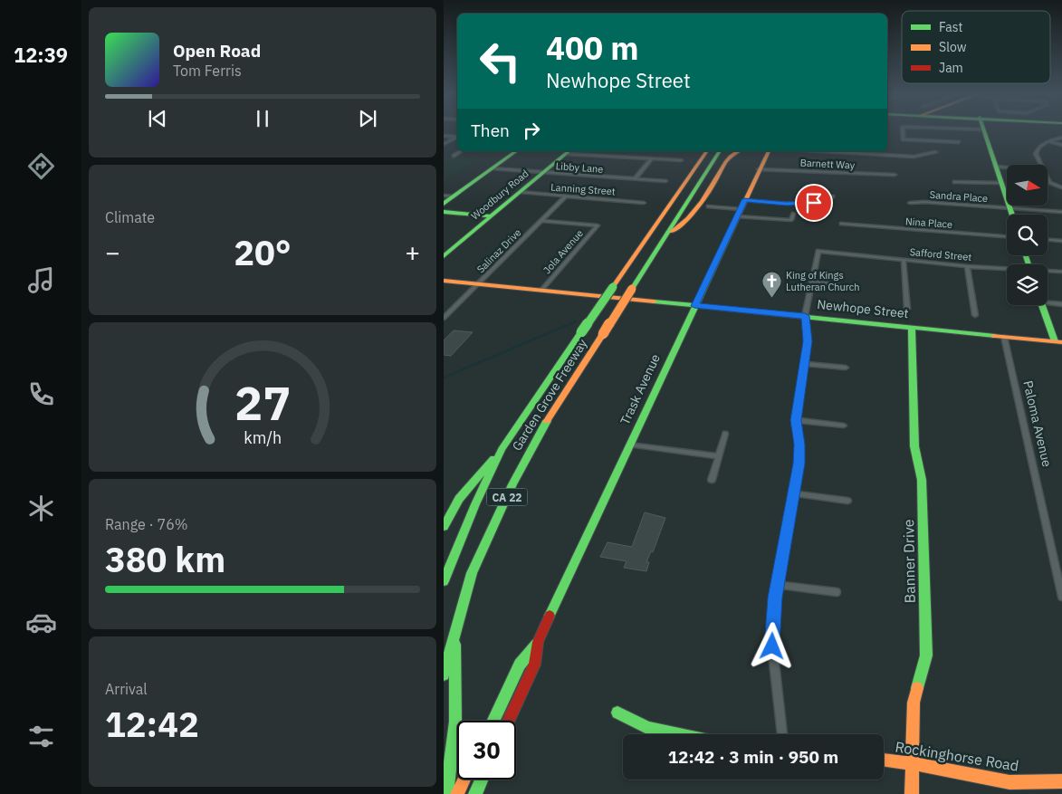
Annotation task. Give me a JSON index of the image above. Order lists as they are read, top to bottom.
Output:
{
  "streets": {
    "main road": [
      "Woodbury Road",
      "Newhope Street",
      "Trask Avenue",
      "Garden Grove Freeway",
      "CA 22",
      "Banner Drive",
      "Rockinghorse Road"
    ],
    "street": [
      "Barnett Way",
      "Libby Lane",
      "Lanning Street",
      "Sandra Place",
      "Nina Place",
      "Salinaz Drive",
      "Jola Avenue",
      "Safford Street",
      "Paloma Avenue"
    ]
  },
  "crossings": [
    ["Barnett Way", "Trask Avenue"],
    ["Libby Lane", "Woodbury Road"],
    ["Lanning Street", "Woodbury Road"],
    ["Lanning Street", "Salinaz Drive"],
    ["Salinaz Drive", "Jola Avenue"],
    ["Salinaz Drive", "Newhope Street"],
    ["Jola Avenue", "Newhope Street"],
    ["Newhope Street", "Trask Avenue"],
    ["Newhope Street", "Paloma Avenue"],
    ["Newhope Street", "Banner Drive"],
    ["Banner Drive", "Rockinghorse Road"]
  ],
  "places": {
    "church": ["King of Kings Lutheran Church"]
  },
  "legend": ["Fast", "Slow", "Jam"],
  "north": "right",
  "page": {
    "tabs": "12:39",
    "turn": ["400 m", "Newhope Street"],
    "song": ["Open Road", "Tom Ferris"],
    "then": "Then",
    "tile": [
      "Climate",
      ["Range · 76%", "380 km"],
      ["Arrival", "12:42"]
    ],
    "heat": ["−", "20°", "+"],
    "limit": "30",
    "trip": "12:42 · 3 min · 950 m",
    "gauge": ["27", "km/h"]
  }
}
